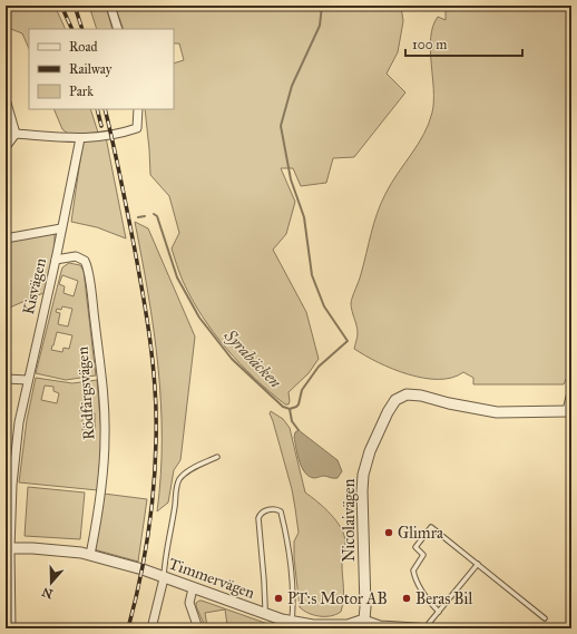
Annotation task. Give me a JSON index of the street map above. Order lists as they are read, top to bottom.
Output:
{
  "streets": {
    "street": [
      "Kisvägen",
      "Rödfärgsvägen",
      "Nicolaivägen",
      "Timmervägen"
    ]
  },
  "crossings": [
    ["Kisvägen", "Rödfärgsvägen"],
    ["Kisvägen", "Timmervägen"],
    ["Rödfärgsvägen", "Timmervägen"],
    ["Nicolaivägen", "Timmervägen"]
  ],
  "water": ["Syrabäcken"],
  "places": ["Glimra", "PT:s Motor AB", "Beras Bil"],
  "legend": ["Road", "Railway", "Park"],
  "scale_bar": "100 m",
  "north": "bottom"
}
